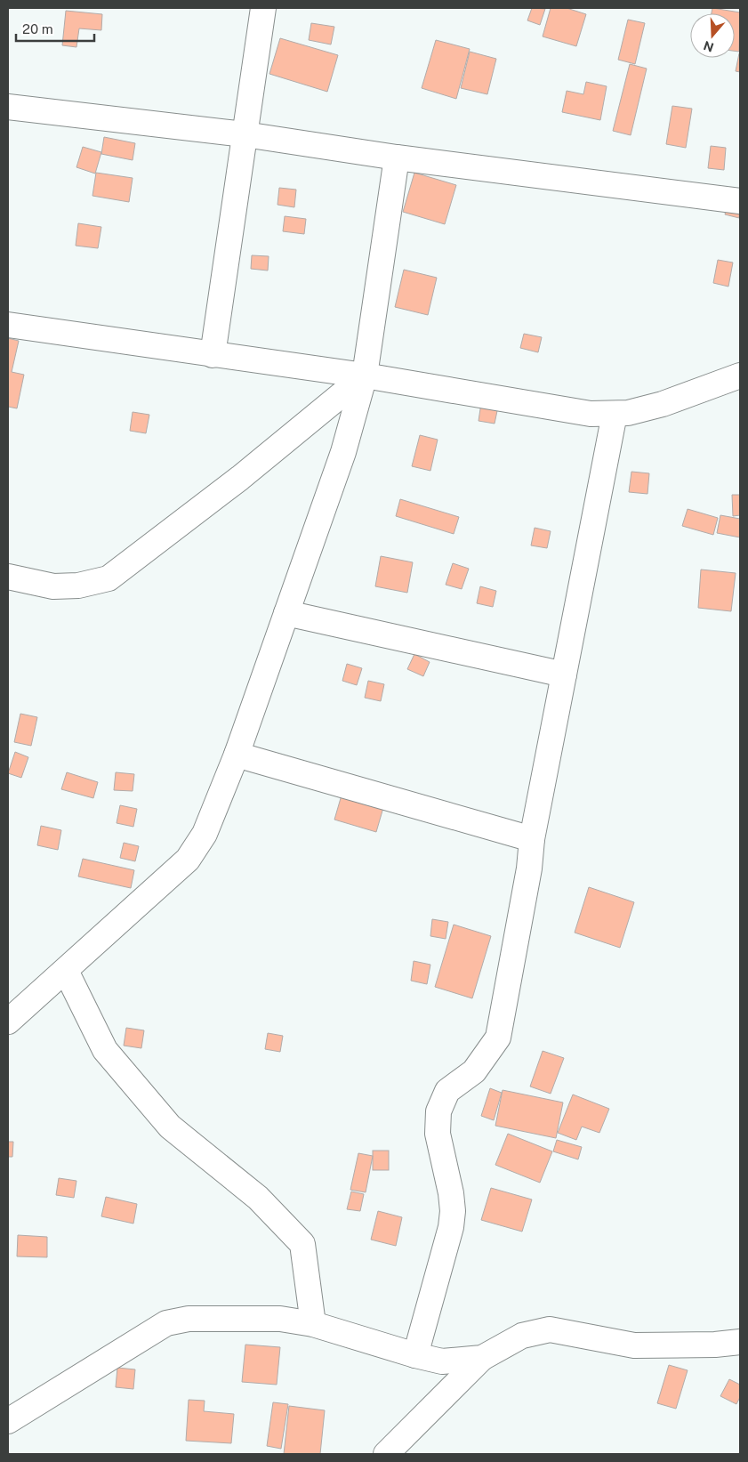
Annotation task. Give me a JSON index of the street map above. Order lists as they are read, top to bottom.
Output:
{
  "scale_bar": "20 m",
  "north": "bottom"
}
